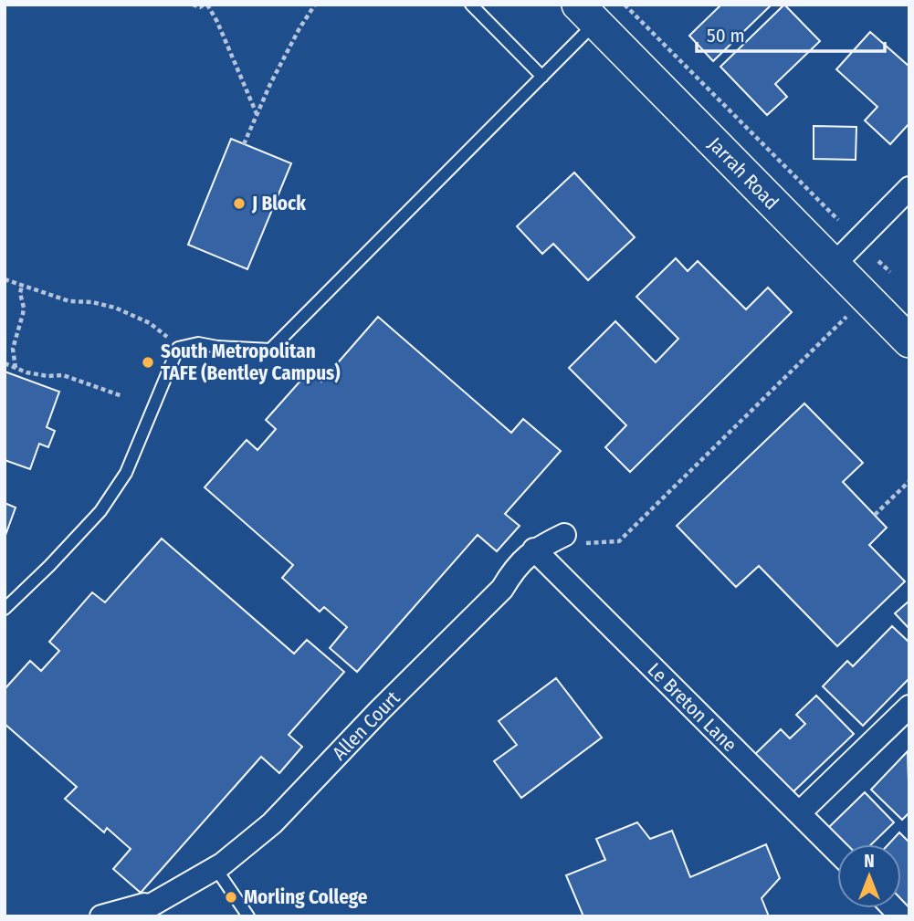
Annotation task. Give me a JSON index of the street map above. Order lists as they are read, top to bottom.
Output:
{
  "streets": {
    "street": ["Jarrah Road", "Le Breton Lane", "Allen Court"]
  },
  "crossings": [
    ["Le Breton Lane", "Allen Court"]
  ],
  "places": ["J Block", "South Metropolitan TAFE (Bentley Campus)", "Morling College"],
  "scale_bar": "50 m",
  "north": "top"
}
